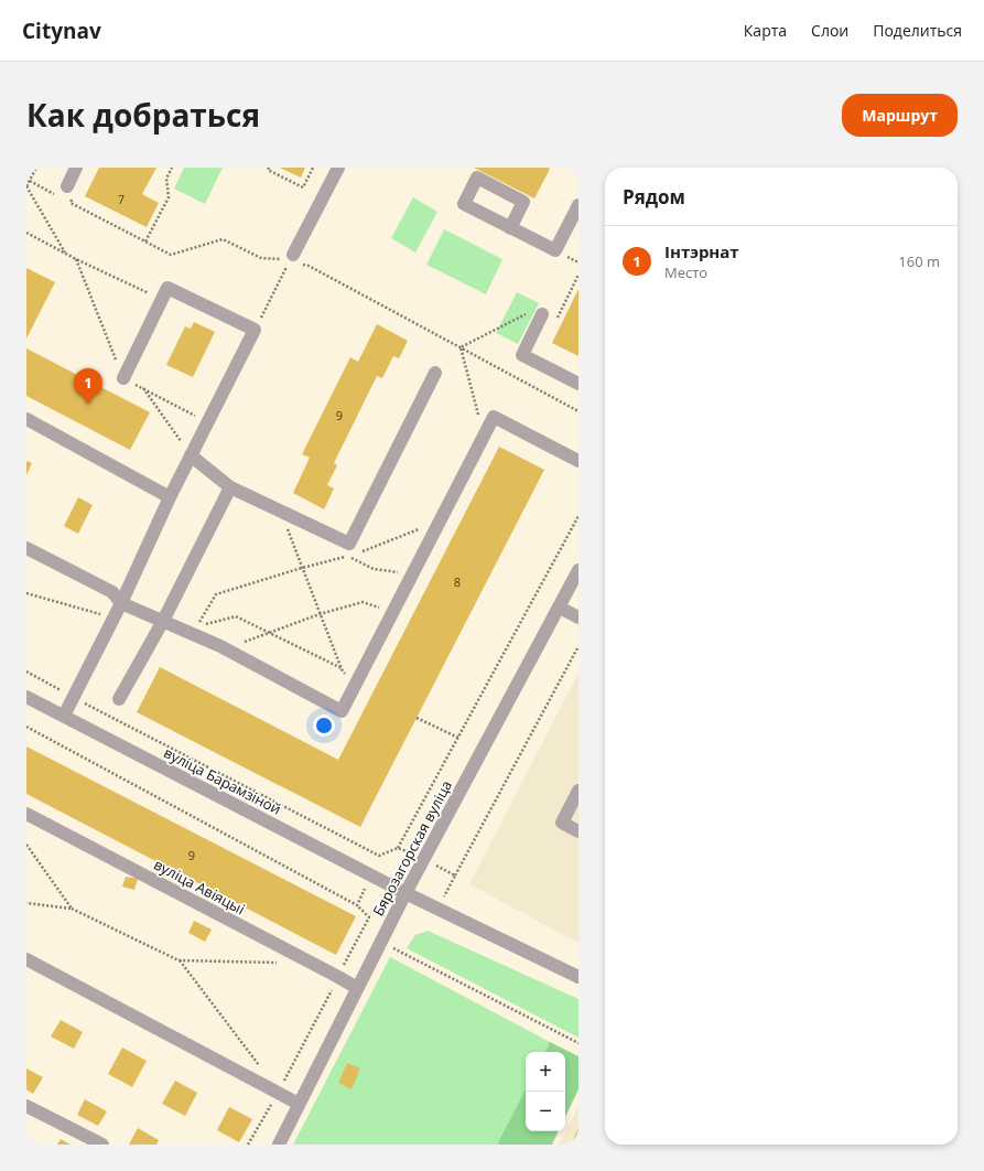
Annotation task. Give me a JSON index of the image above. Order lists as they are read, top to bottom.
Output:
{
  "streets": {
    "street": ["вуліца Барамзіной", "Бярозагорская вуліца", "вуліца Авіяцыі"]
  },
  "crossings": [
    ["вуліца Барамзіной", "Бярозагорская вуліца"],
    ["Бярозагорская вуліца", "вуліца Авіяцыі"]
  ],
  "house_numbers": [
    "7",
    "9",
    "8",
    "9"
  ],
  "page": {
    "header": "Citynav",
    "nav": ["Карта", "Слои", "Поделиться"],
    "title": "Как добраться",
    "buttons": "Маршрут",
    "heading": "Рядом",
    "list": [
      {
        "mark": "1",
        "name": "Інтэрнат",
        "note": "Место",
        "value": "160 m"
      }
    ],
    "pins": "1",
    "map_buttons": ["+", "−"]
  }
}
